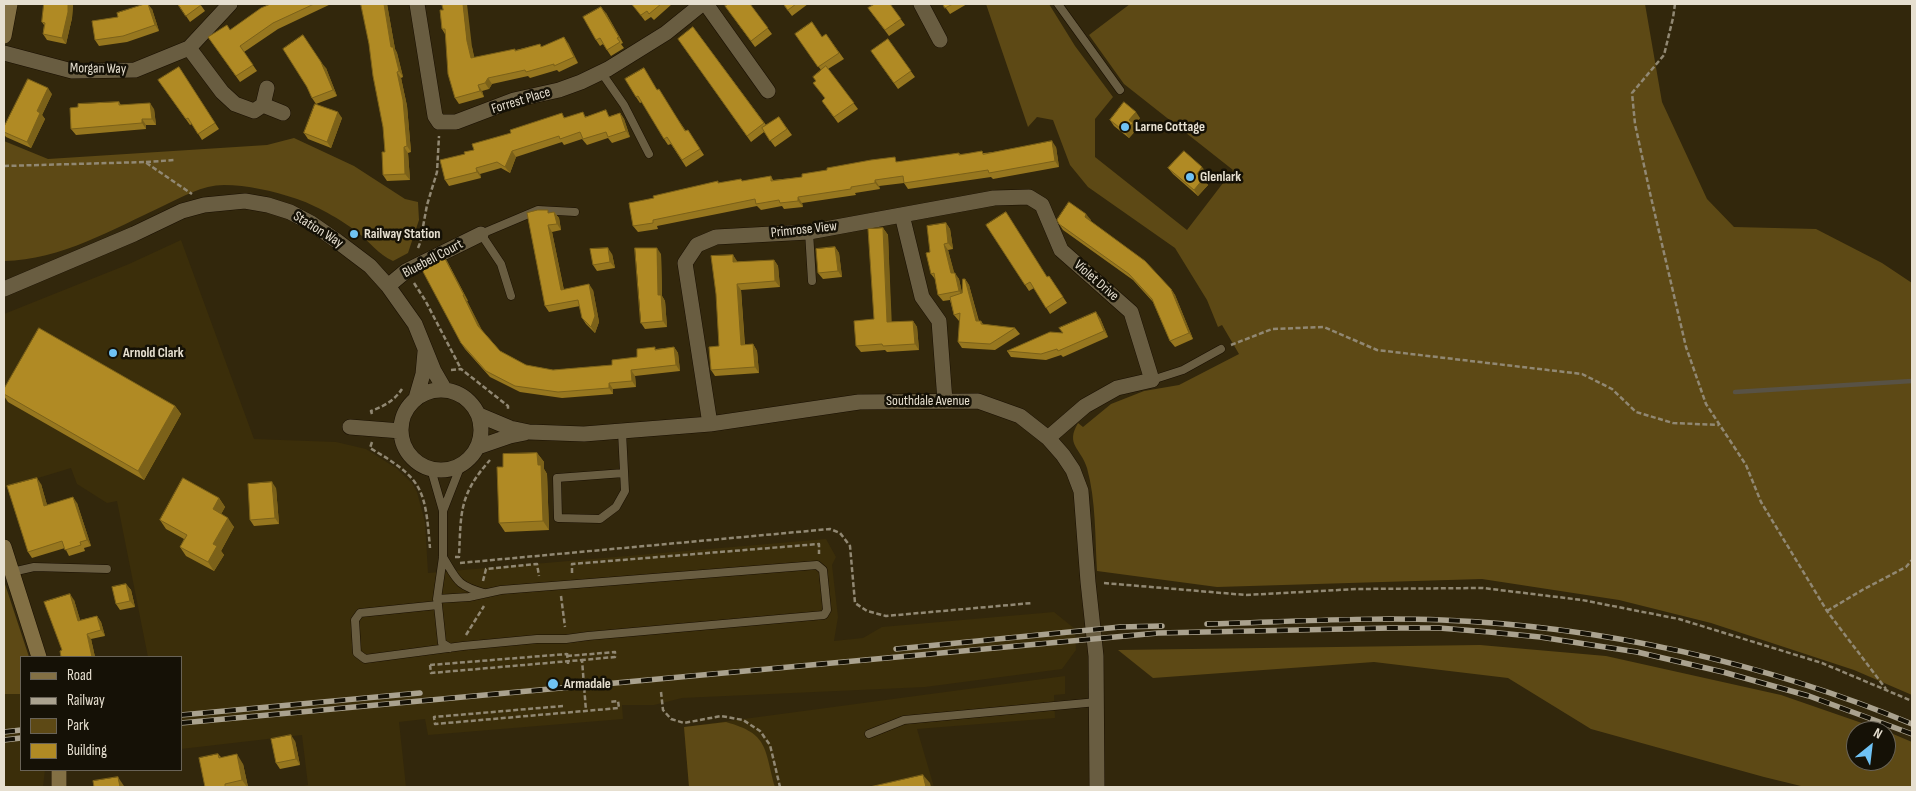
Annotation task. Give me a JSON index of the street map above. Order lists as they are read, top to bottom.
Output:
{
  "streets": {
    "street": [
      "Morgan Way",
      "Forrest Place",
      "Station Way",
      "Primrose View",
      "Bluebell Court",
      "Violet Drive",
      "Southdale Avenue"
    ]
  },
  "crossings": [
    ["Station Way", "Bluebell Court"],
    ["Station Way", "Southdale Avenue"],
    ["Primrose View", "Violet Drive"],
    ["Primrose View", "Southdale Avenue"]
  ],
  "places": [
    "Larne Cottage",
    "Glenlark",
    "Railway Station",
    "Arnold Clark",
    "Armadale"
  ],
  "legend": [
    "Road",
    "Railway",
    "Park",
    "Building"
  ],
  "north": "top right"
}
